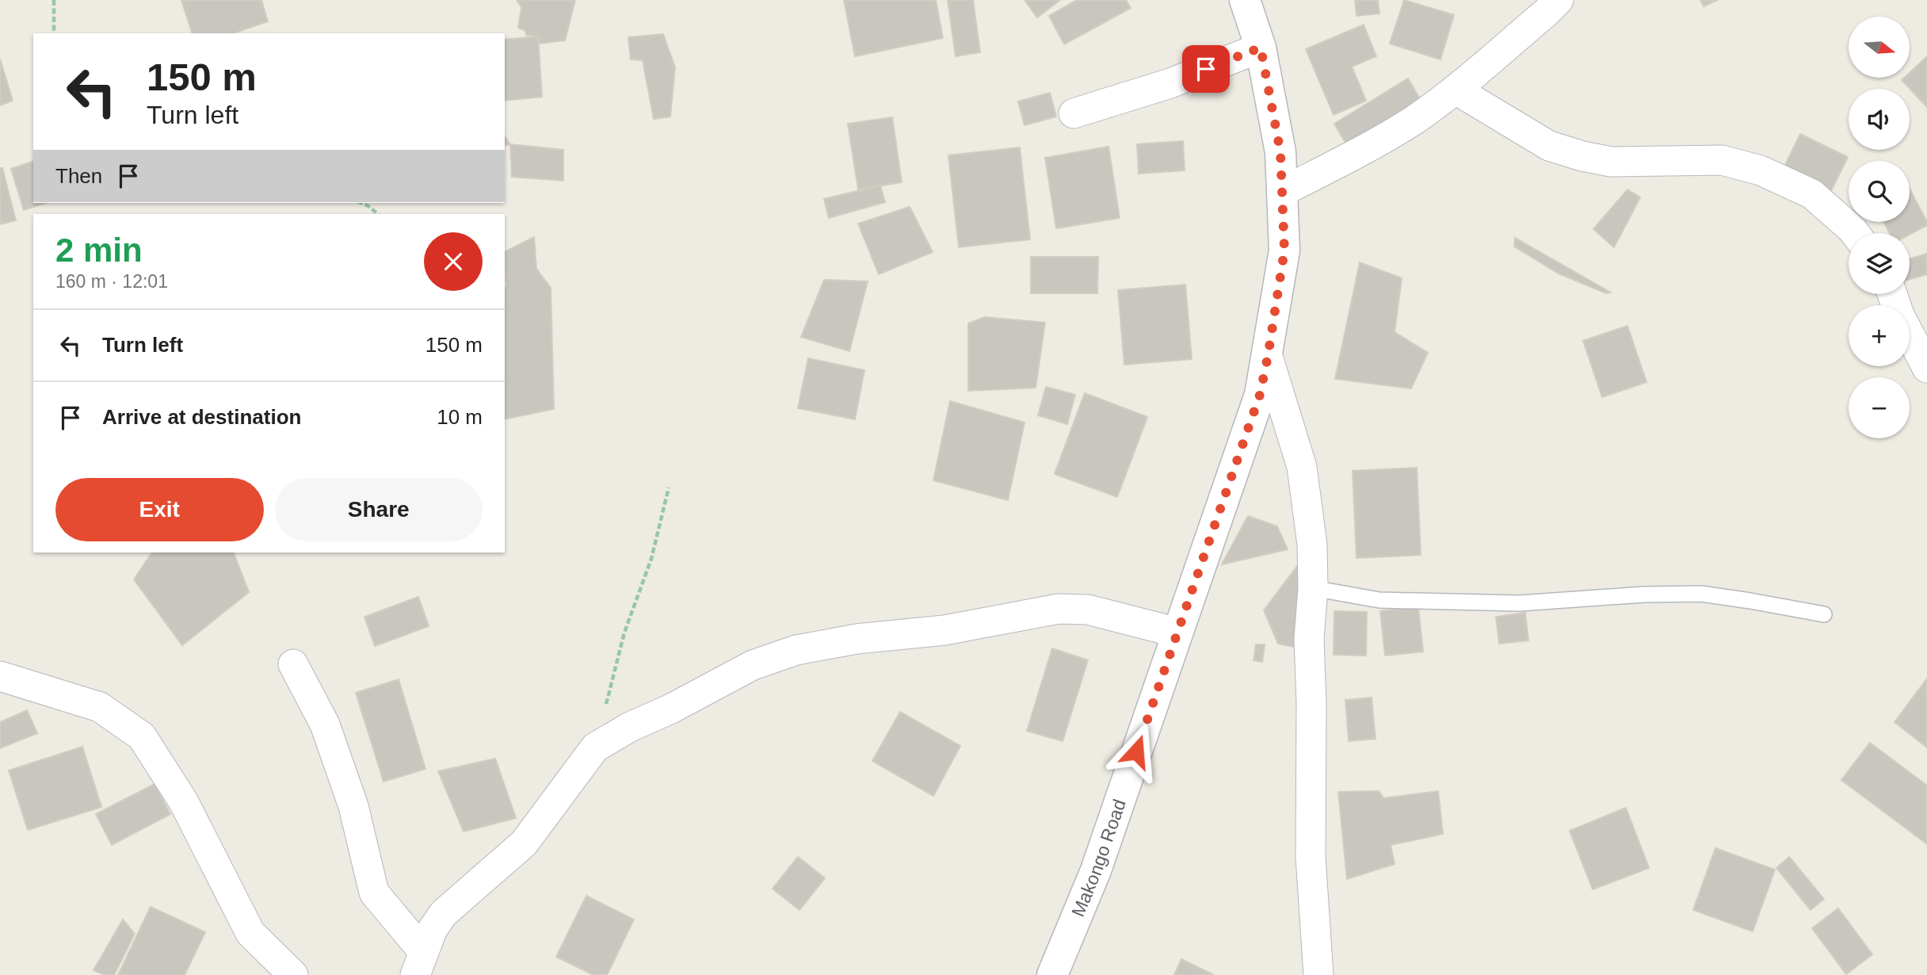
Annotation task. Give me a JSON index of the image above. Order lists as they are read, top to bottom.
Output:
{
  "streets": {
    "street": ["Makongo Road"]
  },
  "north": "right",
  "page": {
    "map_buttons": ["+", "−"],
    "turn": ["150 m", "Turn left"],
    "then": "Then",
    "heading": ["2 min", "160 m · 12:01"],
    "list": [
      {
        "name": "Turn left",
        "value": "150 m"
      },
      {
        "name": "Arrive at destination",
        "value": "10 m"
      }
    ],
    "buttons": ["Exit", "Share"]
  }
}
